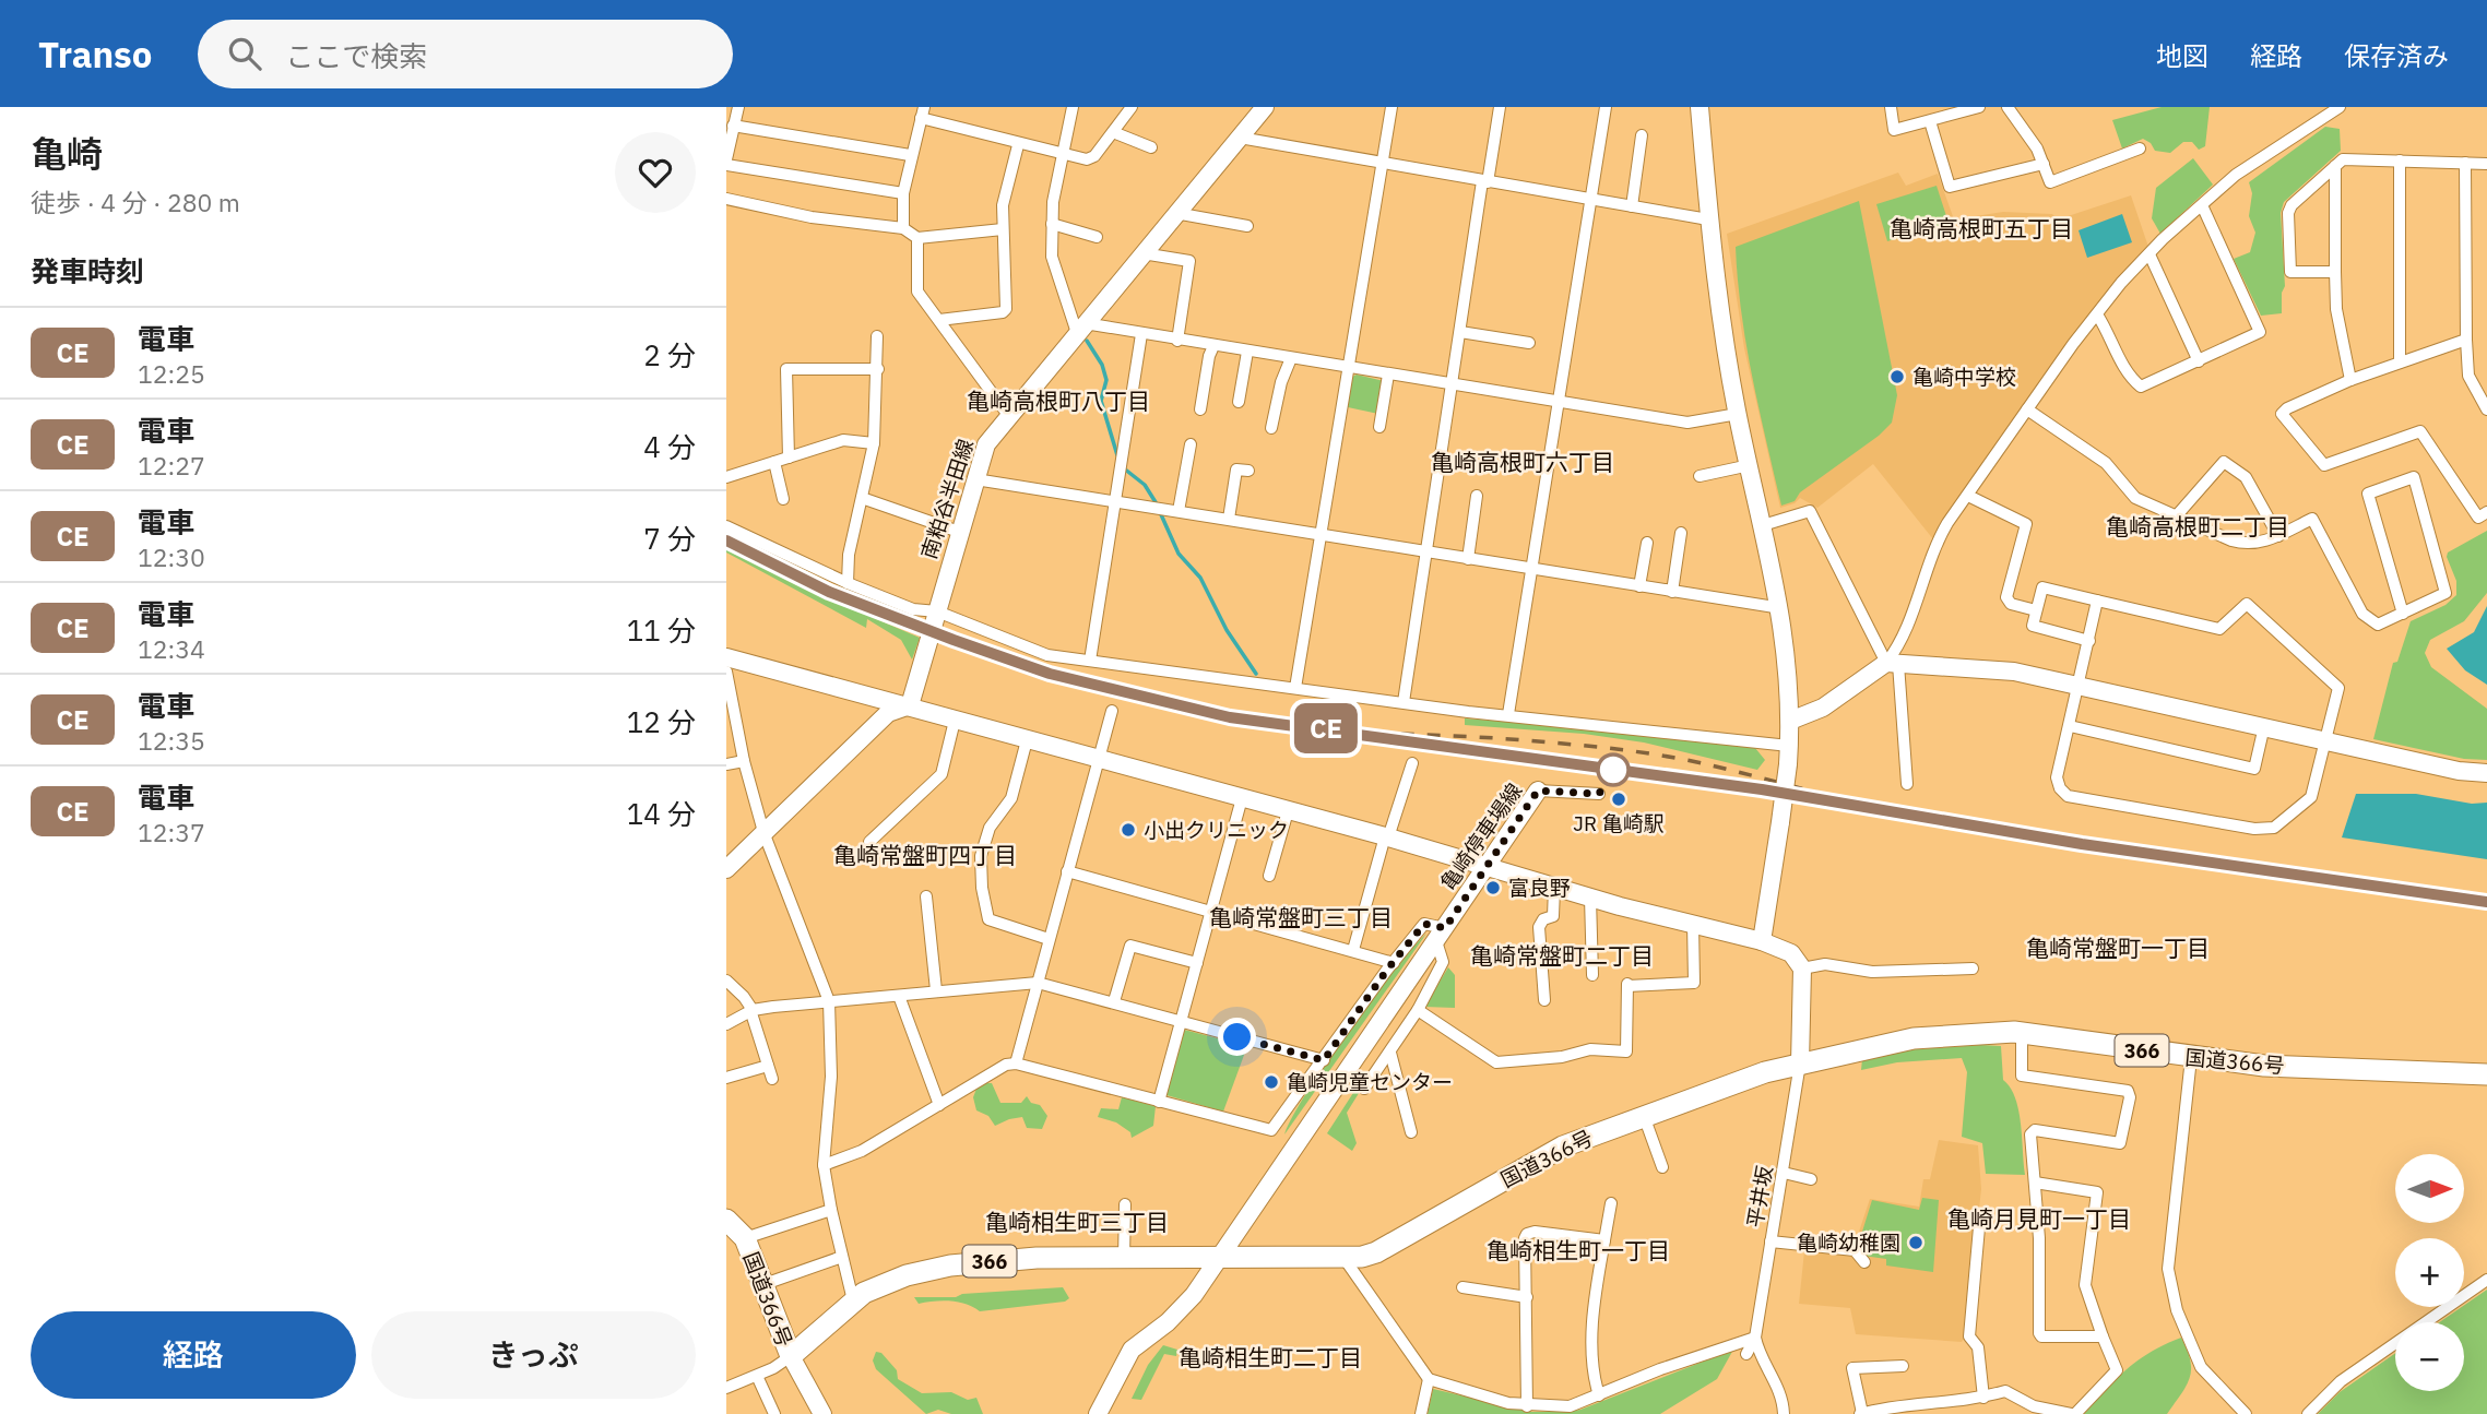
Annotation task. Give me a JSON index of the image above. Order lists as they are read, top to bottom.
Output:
{
  "streets": {
    "highway": ["366", "国道366号"],
    "street": ["南粕谷半田線", "亀崎停車場線", "平井坂"]
  },
  "crossings": [
    ["亀崎停車場線", "国道366号"],
    ["国道366号", "平井坂"]
  ],
  "districts": [
    "亀崎高根町五丁目",
    "亀崎高根町八丁目",
    "亀崎高根町六丁目",
    "亀崎高根町二丁目",
    "亀崎常盤町四丁目",
    "亀崎常盤町三丁目",
    "亀崎常盤町一丁目",
    "亀崎常盤町二丁目",
    "亀崎月見町一丁目",
    "亀崎相生町三丁目",
    "亀崎相生町一丁目",
    "亀崎相生町二丁目"
  ],
  "places": [
    "亀崎中学校",
    "JR 亀崎駅",
    "小出クリニック",
    "富良野",
    "亀崎児童センター",
    "亀崎幼稚園"
  ],
  "north": "right",
  "page": {
    "header": "Transo",
    "search": "ここで検索",
    "nav": ["地図", "経路", "保存済み"],
    "heading": [
      ["亀崎", "徒歩 · 4 分 · 280 m"],
      "発車時刻"
    ],
    "on_map": "CE",
    "list": [
      {
        "mark": "CE",
        "name": "電車",
        "note": "12:25",
        "value": "2 分"
      },
      {
        "mark": "CE",
        "name": "電車",
        "note": "12:27",
        "value": "4 分"
      },
      {
        "mark": "CE",
        "name": "電車",
        "note": "12:30",
        "value": "7 分"
      },
      {
        "mark": "CE",
        "name": "電車",
        "note": "12:34",
        "value": "11 分"
      },
      {
        "mark": "CE",
        "name": "電車",
        "note": "12:35",
        "value": "12 分"
      },
      {
        "mark": "CE",
        "name": "電車",
        "note": "12:37",
        "value": "14 分"
      }
    ],
    "map_buttons": ["+", "−"],
    "buttons": ["経路", "きっぷ"]
  }
}
